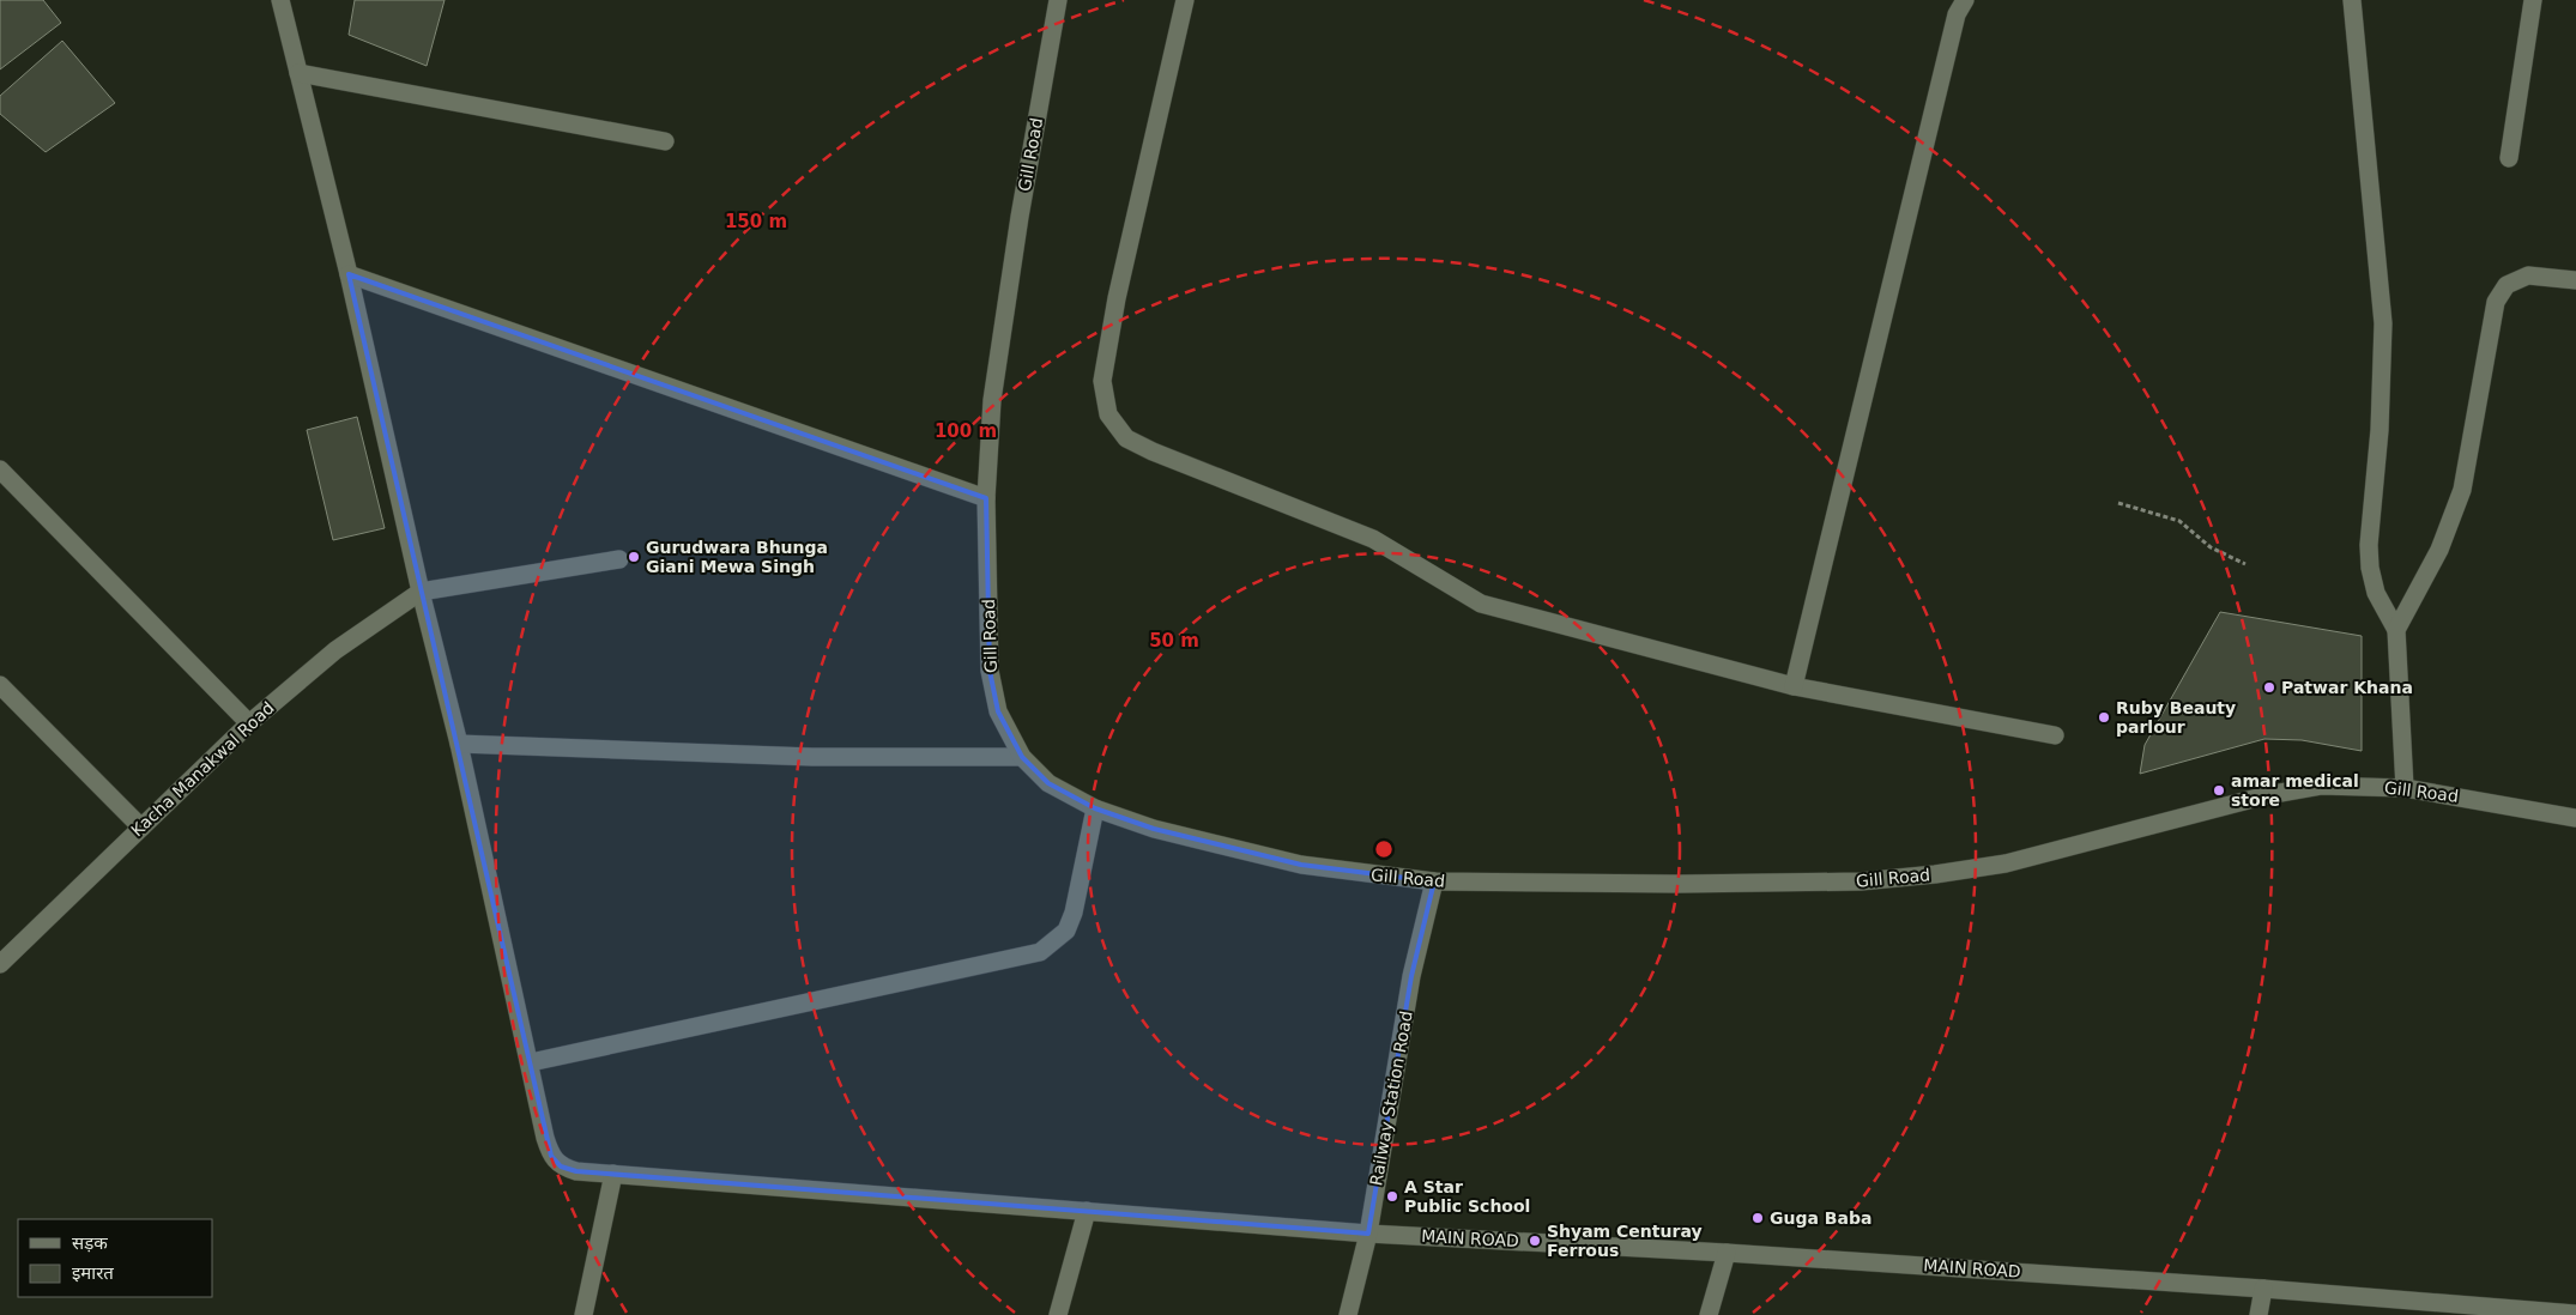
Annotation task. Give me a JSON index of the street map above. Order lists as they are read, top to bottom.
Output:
{
  "streets": {
    "street": [
      "Gill Road",
      "Kacha Manakwal Road",
      "Railway Station Road",
      "MAIN ROAD"
    ]
  },
  "crossings": [
    ["Gill Road", "Railway Station Road"],
    ["Kacha Manakwal Road", "MAIN ROAD"],
    ["Railway Station Road", "MAIN ROAD"]
  ],
  "places": [
    "Gurudwara Bhunga Giani Mewa Singh",
    "Patwar Khana",
    "Ruby Beauty parlour",
    "amar medical store",
    "A Star Public School",
    "Guga Baba",
    "Shyam Centuray Ferrous"
  ],
  "legend": ["सड़क", "इमारत"],
  "rings": ["150 m", "100 m", "50 m"]
}
